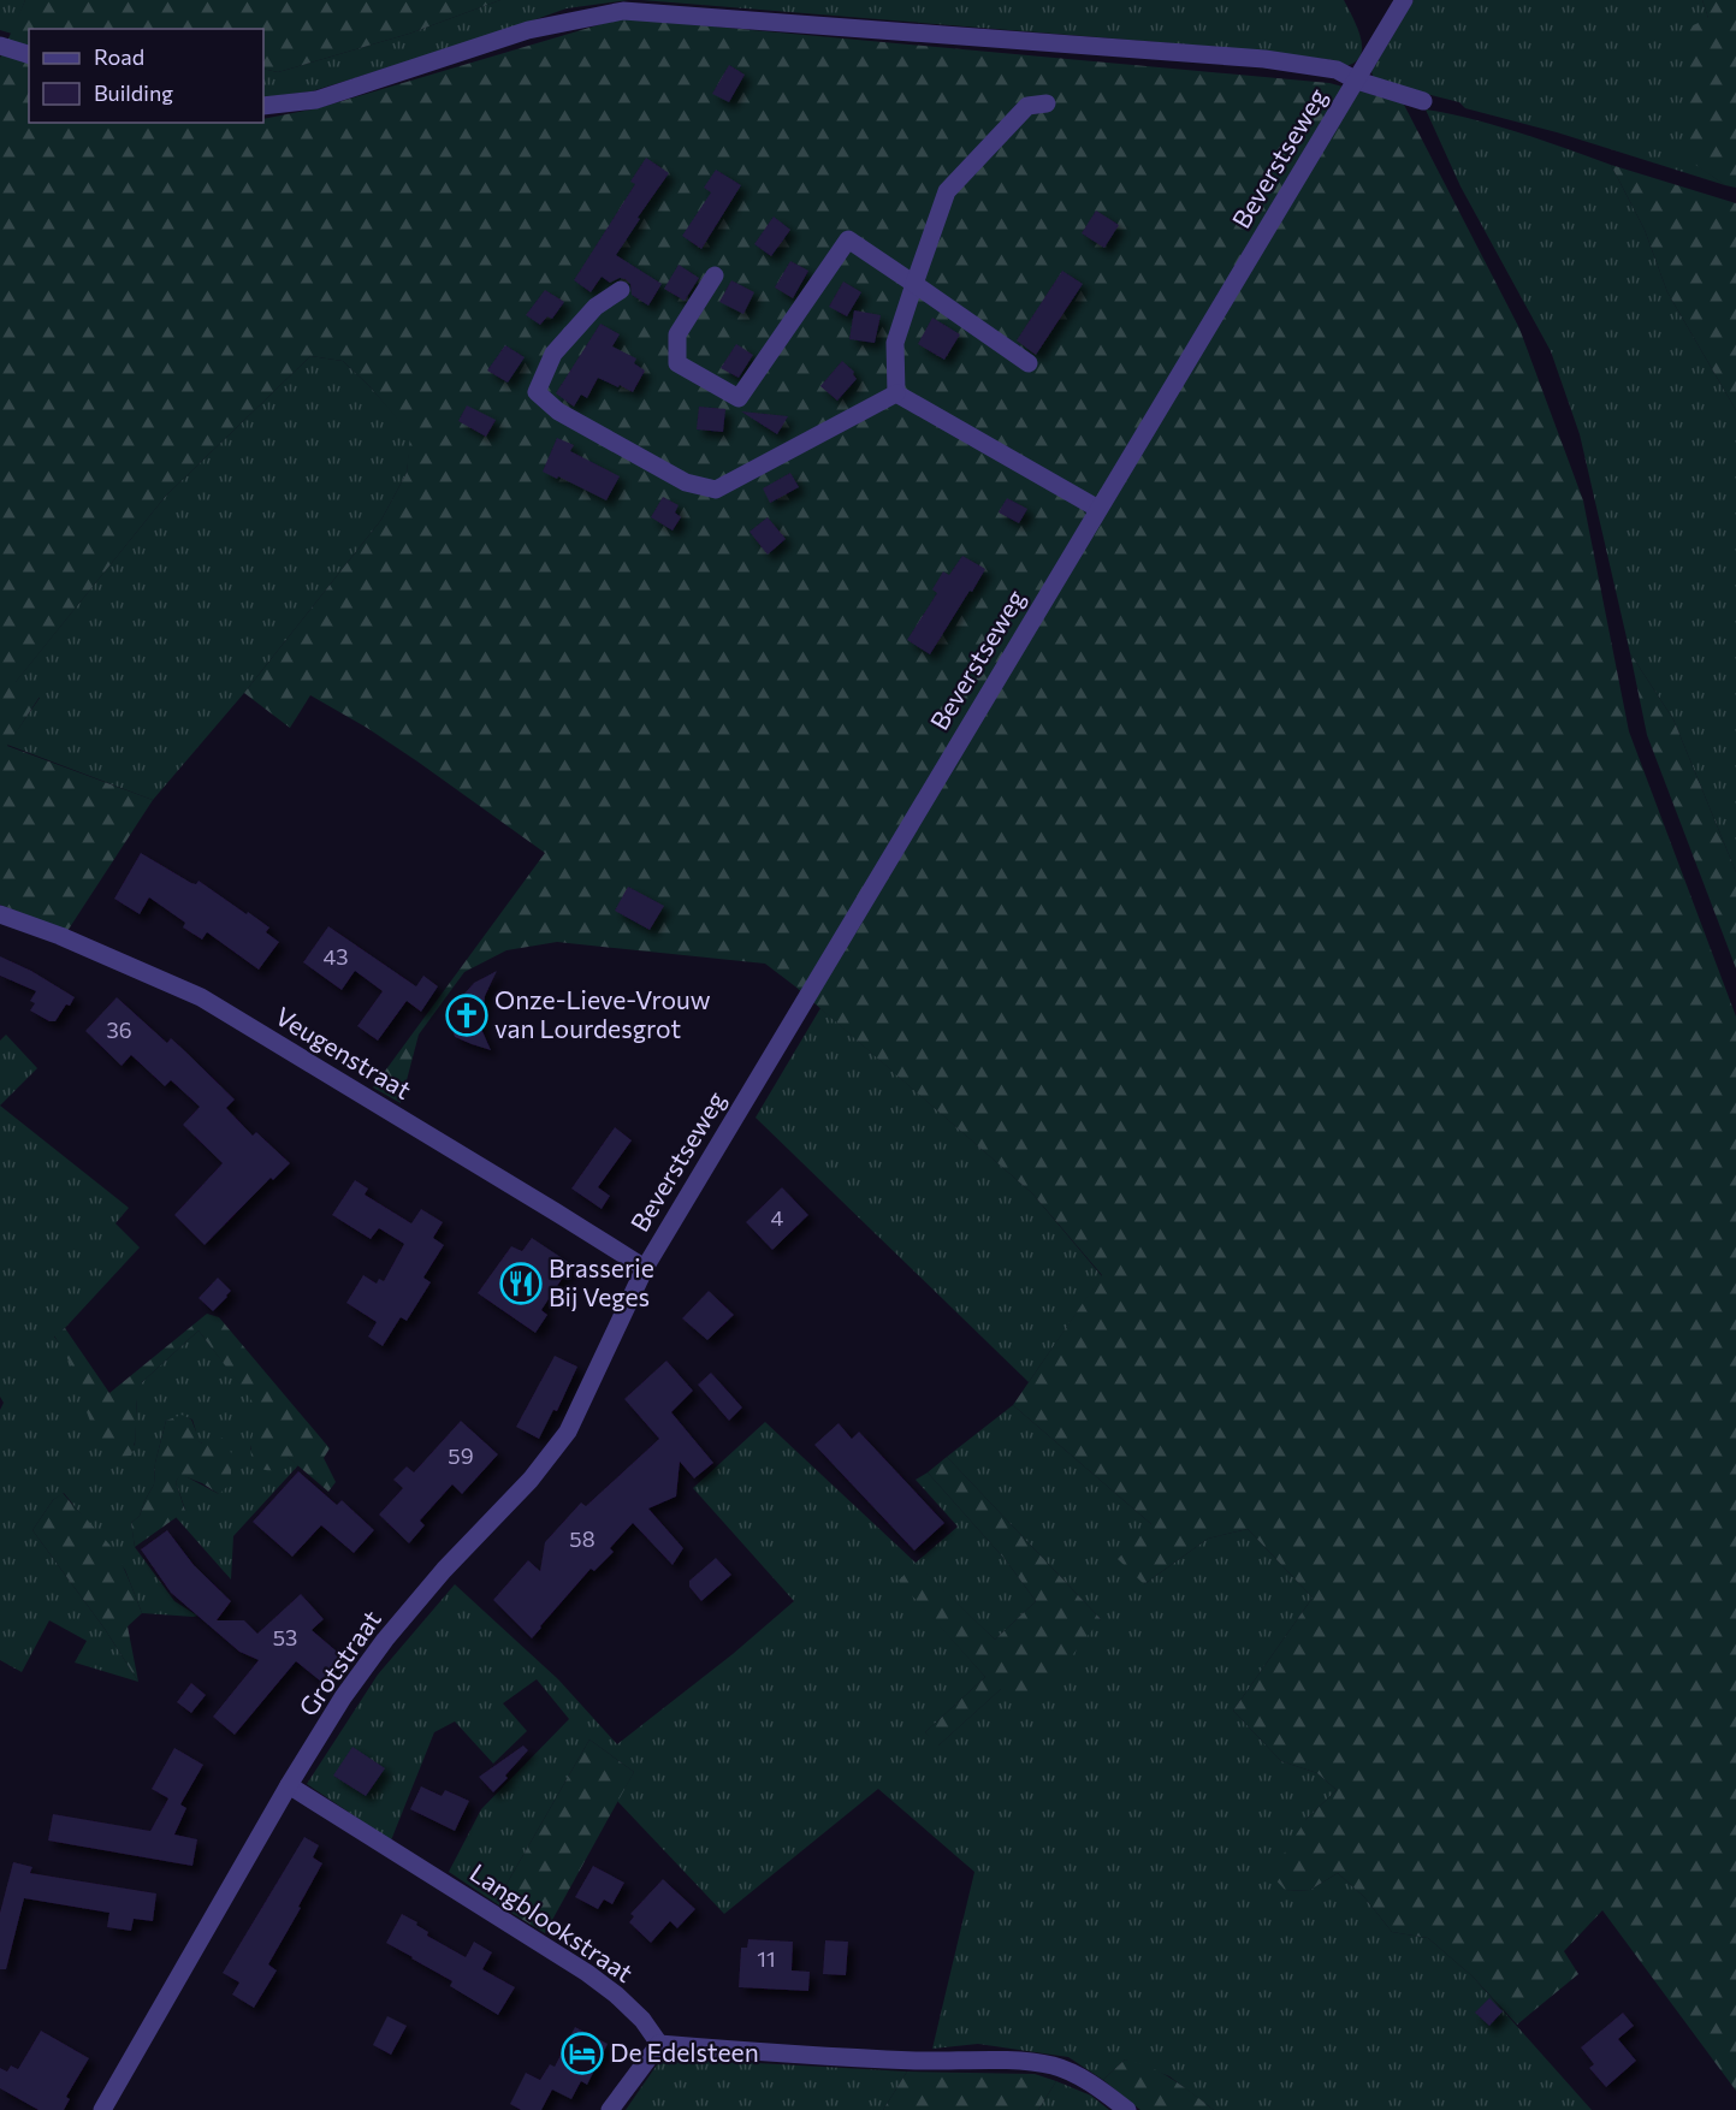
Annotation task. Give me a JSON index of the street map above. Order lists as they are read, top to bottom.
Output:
{
  "streets": {
    "street": [
      "Beverstseweg",
      "Veugenstraat",
      "Grotstraat",
      "Langblookstraat"
    ]
  },
  "crossings": [
    ["Beverstseweg", "Veugenstraat"],
    ["Beverstseweg", "Grotstraat"],
    ["Veugenstraat", "Grotstraat"],
    ["Grotstraat", "Langblookstraat"]
  ],
  "places": {
    "church": ["Onze-Lieve-Vrouw van Lourdesgrot"],
    "restaurant": ["Brasserie Bij Veges"],
    "hotel": ["De Edelsteen"]
  },
  "house_numbers": [
    "43",
    "36",
    "4",
    "59",
    "58",
    "53",
    "11"
  ],
  "legend": ["Road", "Building"]
}
